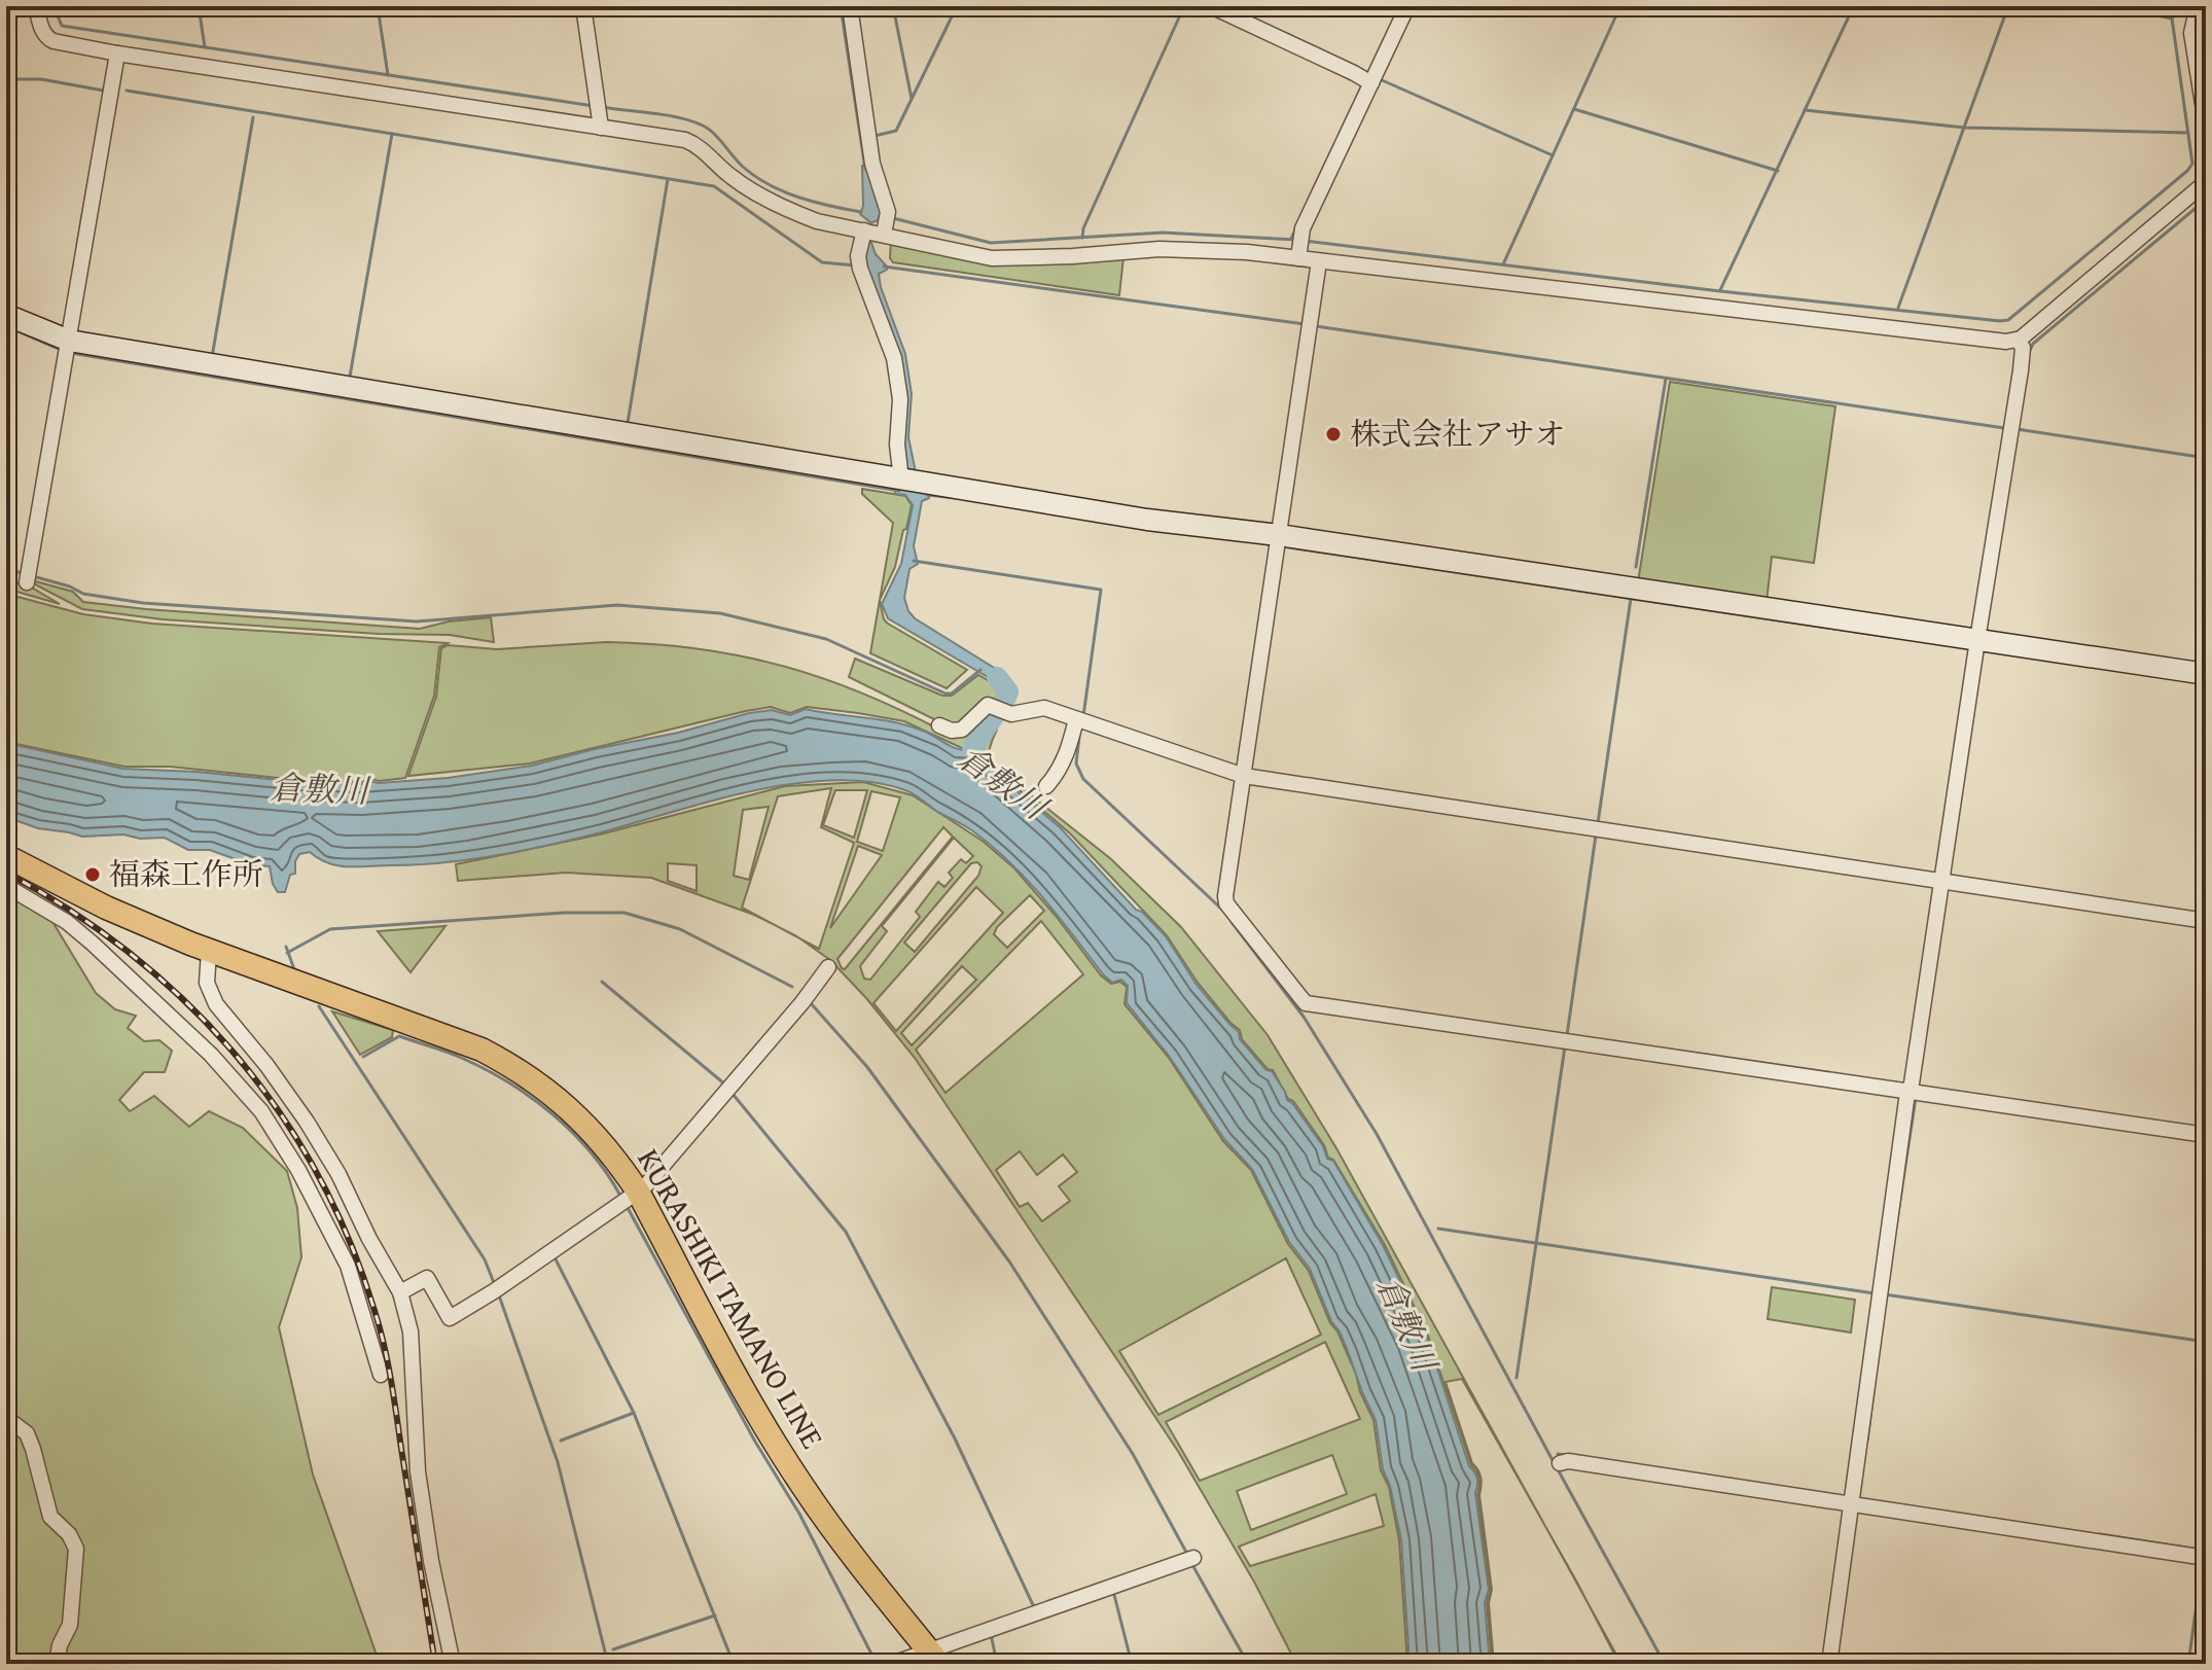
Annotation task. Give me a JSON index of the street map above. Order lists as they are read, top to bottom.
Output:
{
  "streets": {
    "main road": ["KURASHIKI TAMANO LINE"]
  },
  "water": ["倉敷川"],
  "places": ["株式会社アサオ", "福森工作所"]
}
